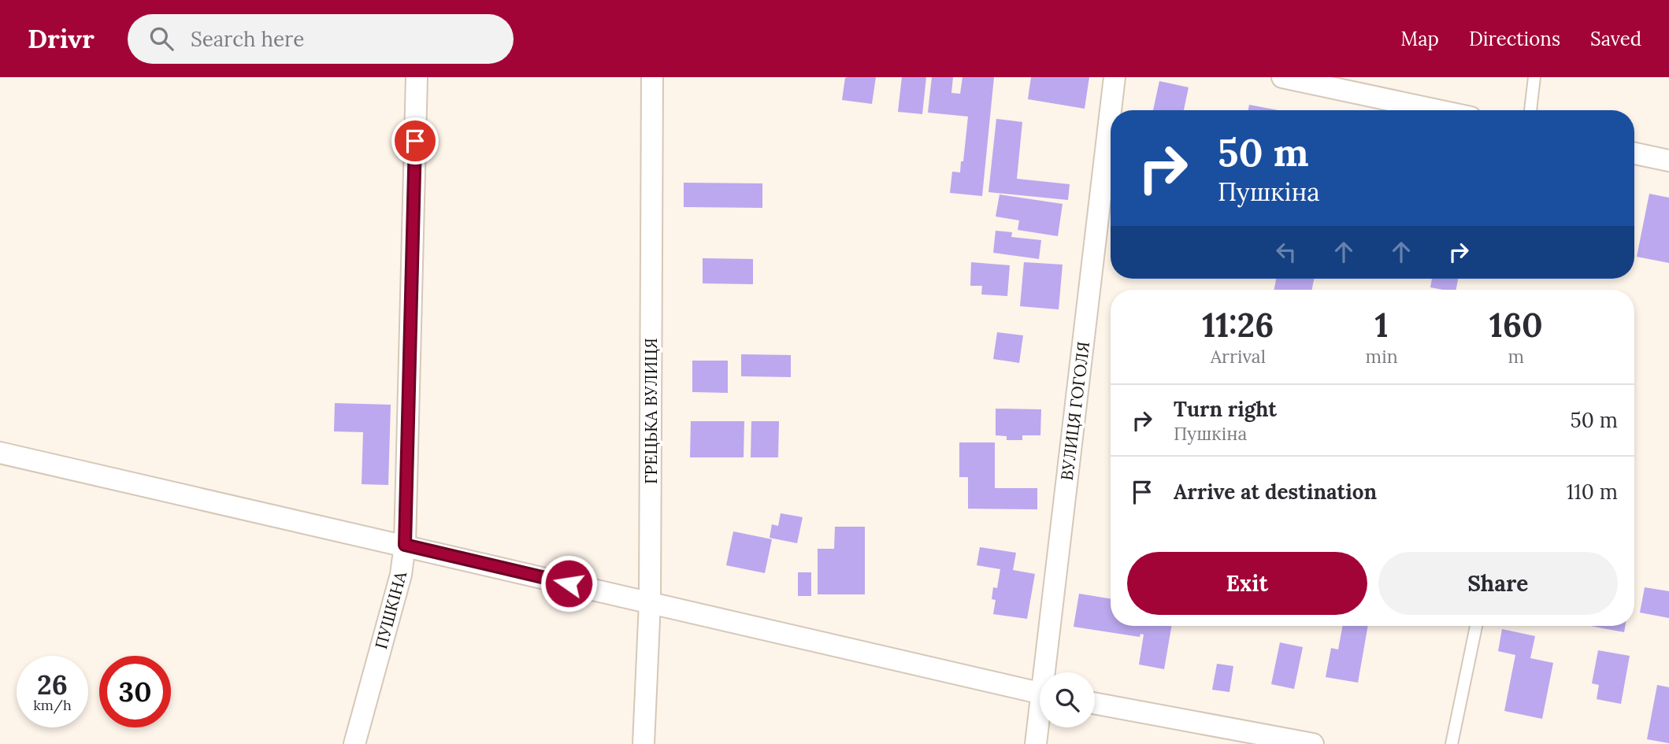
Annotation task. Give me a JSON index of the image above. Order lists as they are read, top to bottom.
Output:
{
  "streets": {
    "street": ["ГРЕЦЬКА ВУЛИЦЯ", "ВУЛИЦЯ ГОГОЛЯ", "ПУШКІНА"]
  },
  "page": {
    "header": "Drivr",
    "search": "Search here",
    "nav": ["Map", "Directions", "Saved"],
    "turn": ["50 m", "Пушкіна"],
    "eta": [
      "11:26",
      "Arrival",
      "1",
      "min",
      "160",
      "m"
    ],
    "list": [
      {
        "name": "Turn right",
        "note": "Пушкіна",
        "value": "50 m"
      },
      {
        "name": "Arrive at destination",
        "value": "110 m"
      }
    ],
    "buttons": ["Exit", "Share"],
    "speed": "26 km/h",
    "limit": "30"
  }
}
